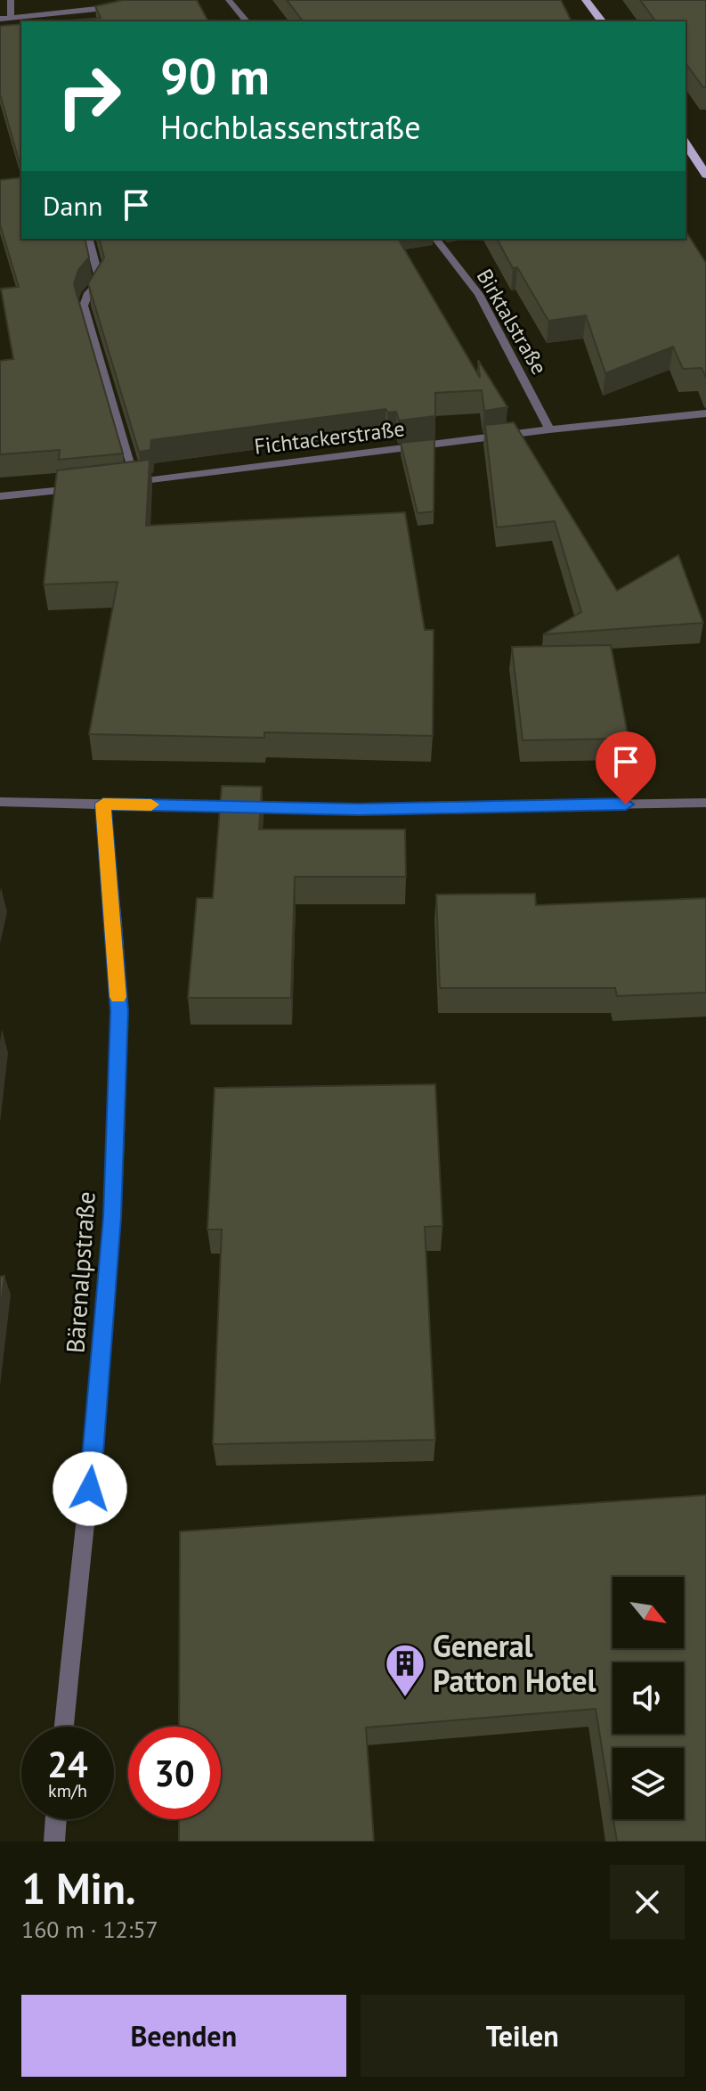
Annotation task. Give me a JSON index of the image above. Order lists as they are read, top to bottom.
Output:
{
  "streets": {
    "street": ["Birktalstraße", "Fichtackerstraße", "Bärenalpstraße"]
  },
  "crossings": [
    ["Birktalstraße", "Fichtackerstraße"]
  ],
  "places": {
    "building": ["General Patton Hotel"]
  },
  "north": "bottom right",
  "page": {
    "turn": ["90 m", "Hochblassenstraße"],
    "then": "Dann",
    "speed": "24 km/h",
    "limit": "30",
    "heading": ["1 Min.", "160 m · 12:57"],
    "buttons": ["Beenden", "Teilen"]
  }
}
